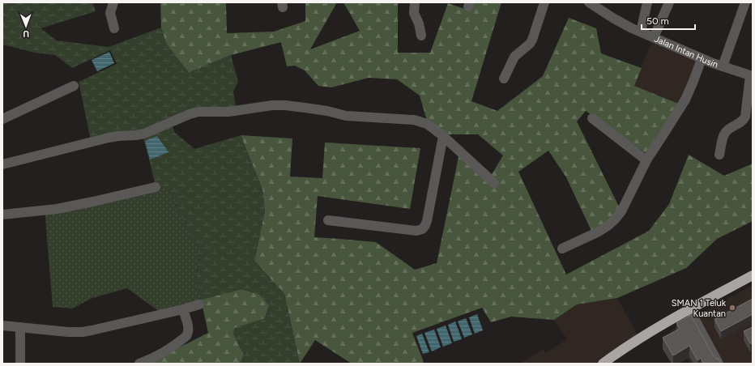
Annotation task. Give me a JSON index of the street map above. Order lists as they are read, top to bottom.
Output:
{
  "streets": {
    "street": ["Jalan Intan Husin"]
  },
  "places": ["SMAN 1 Teluk Kuantan"],
  "scale_bar": "50 m",
  "north": "bottom"
}
